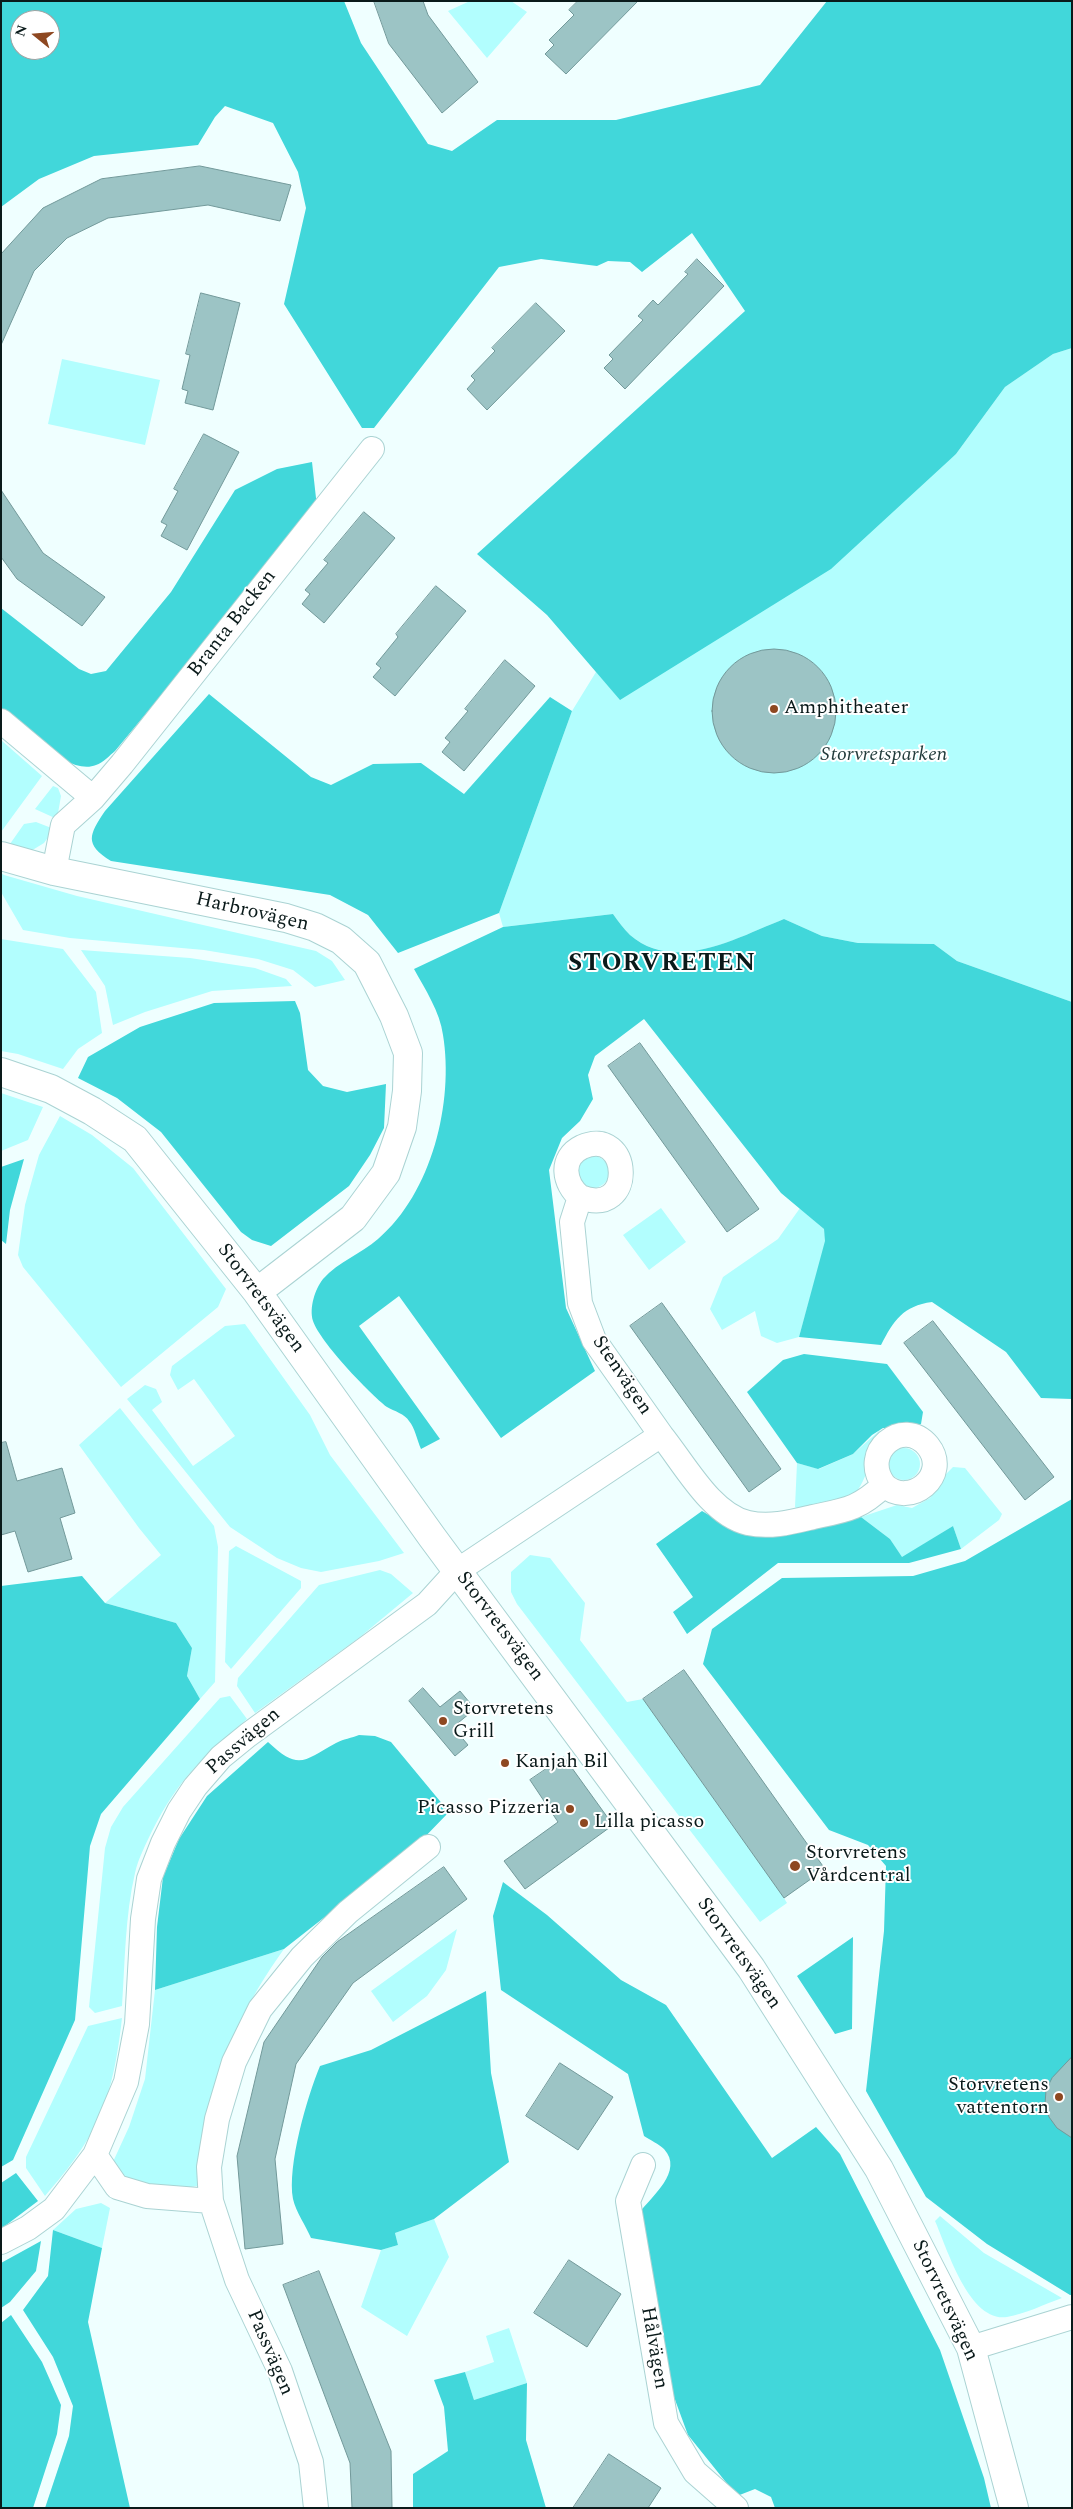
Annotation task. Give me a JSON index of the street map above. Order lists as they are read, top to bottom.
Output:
{
  "streets": {
    "street": [
      "Branta Backen",
      "Harbrovägen",
      "Storvretsvägen",
      "Stenvägen",
      "Passvägen",
      "Hålvägen"
    ]
  },
  "crossings": [
    ["Branta Backen", "Harbrovägen"],
    ["Harbrovägen", "Storvretsvägen"],
    ["Storvretsvägen", "Stenvägen"],
    ["Storvretsvägen", "Passvägen"],
    ["Stenvägen", "Passvägen"]
  ],
  "districts": ["STORVRETEN"],
  "parks": ["Storvretsparken"],
  "places": [
    "Amphitheater",
    "Storvretens Grill",
    "Kanjah Bil",
    "Picasso Pizzeria",
    "Lilla picasso",
    "Storvretens Vårdcentral",
    "Storvretens vattentorn"
  ],
  "north": "left"
}
